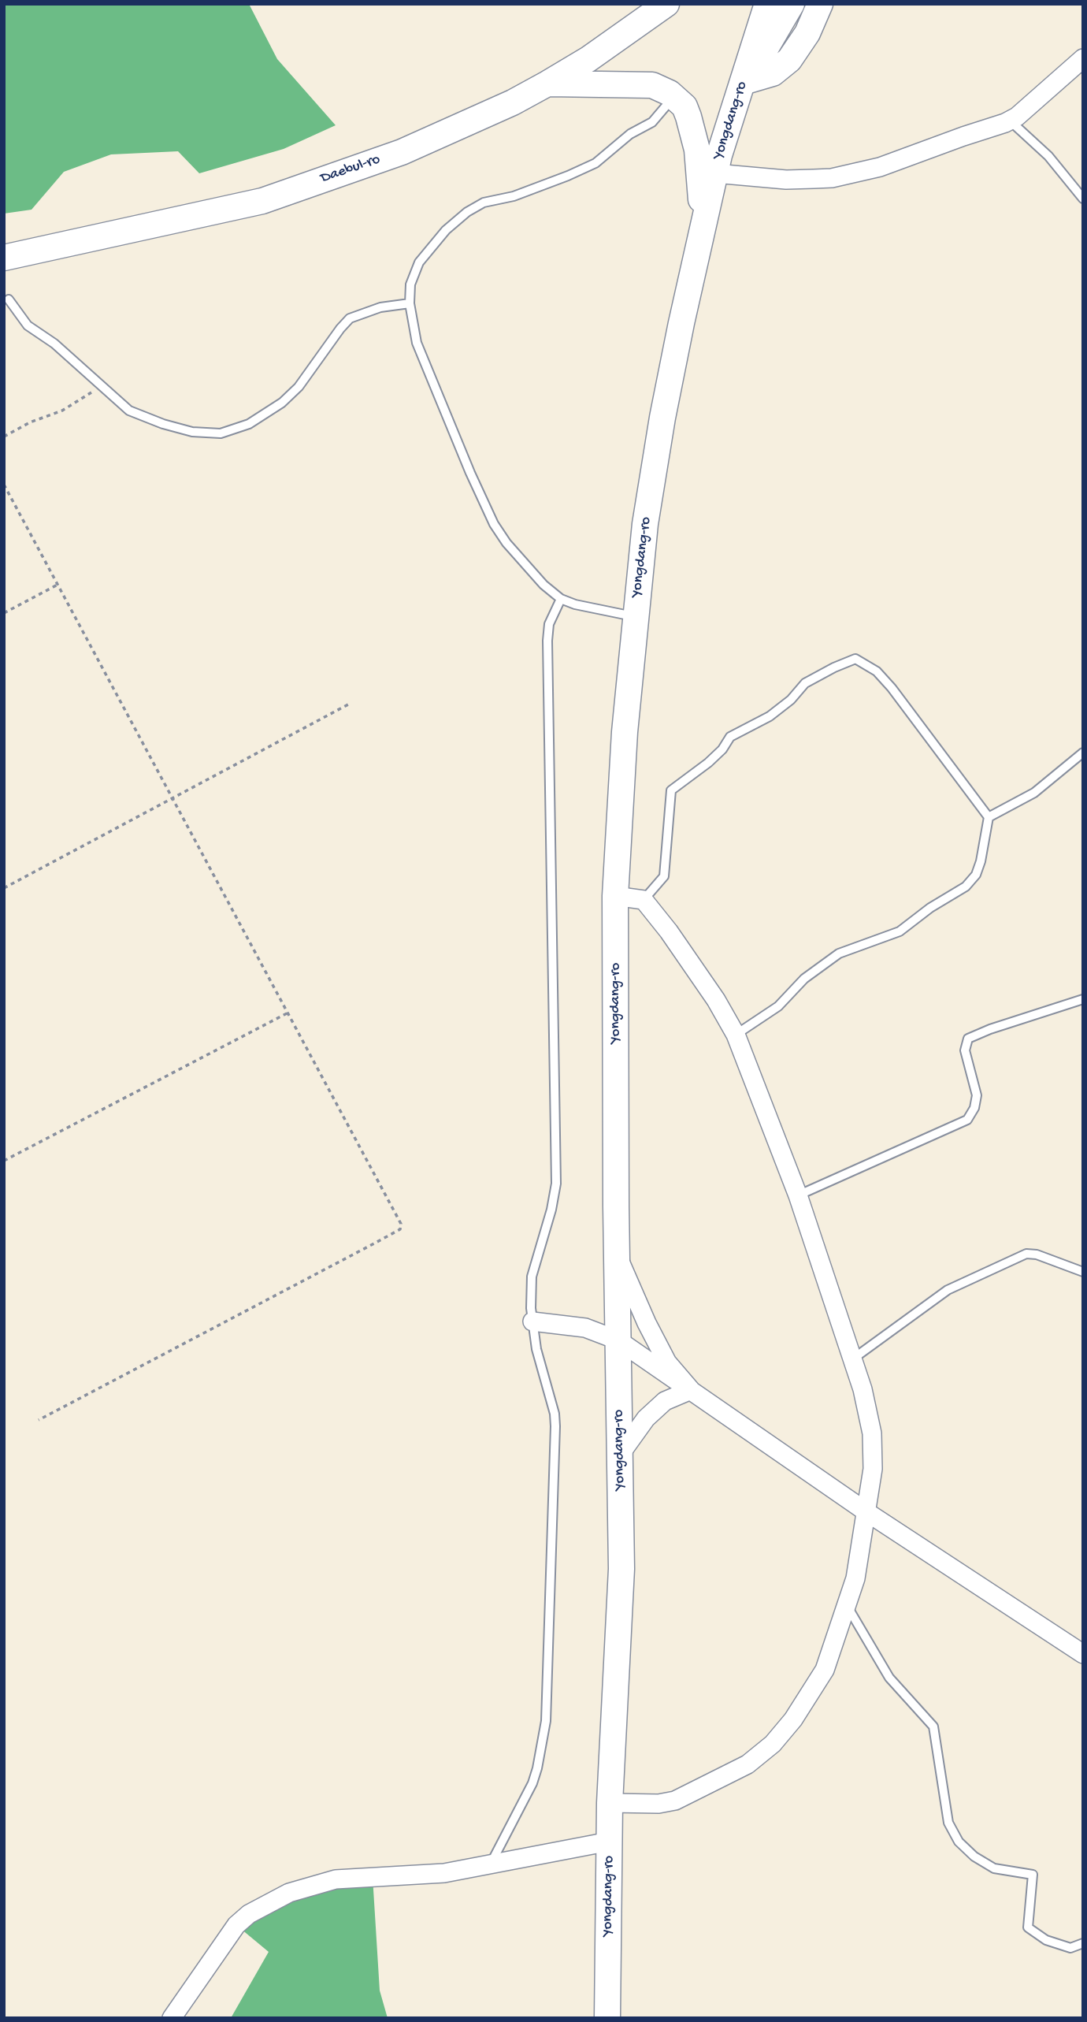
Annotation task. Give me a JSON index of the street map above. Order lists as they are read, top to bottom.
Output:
{
  "streets": {
    "main road": ["Yongdang-ro", "Daebul-ro"]
  }
}
